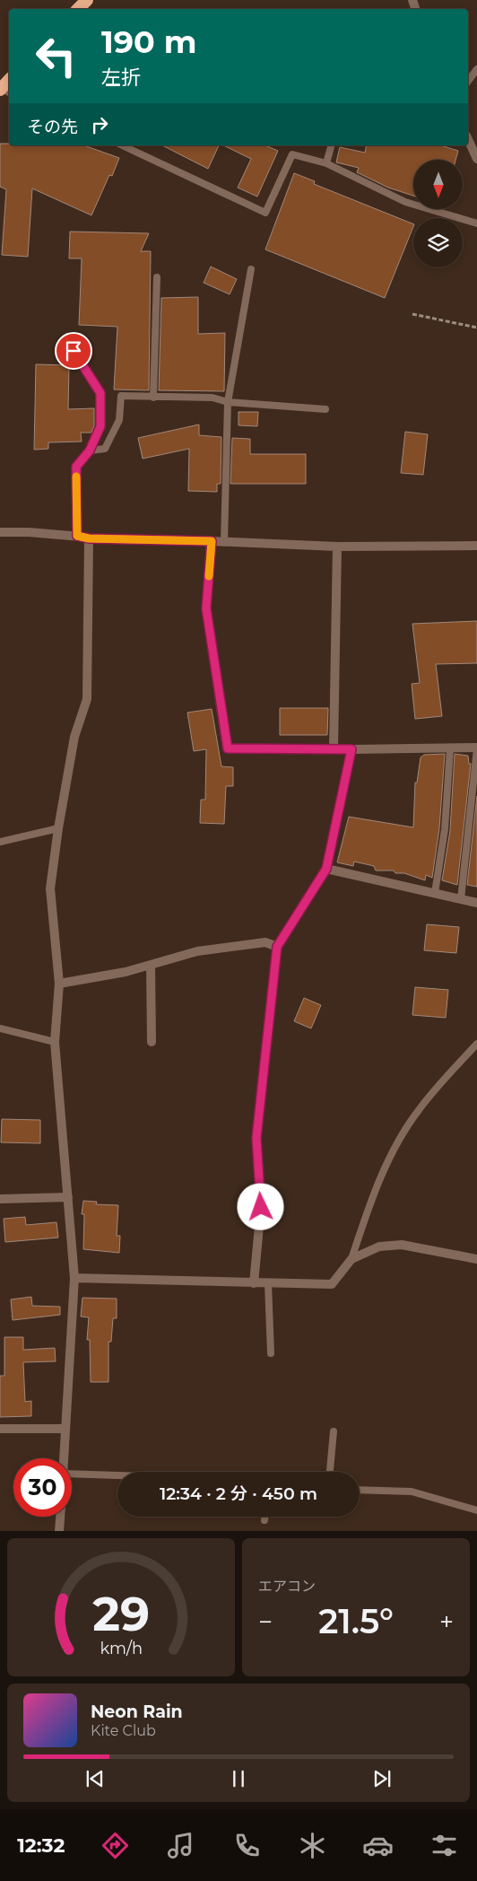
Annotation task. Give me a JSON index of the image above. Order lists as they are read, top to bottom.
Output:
{
  "north": "bottom",
  "page": {
    "turn": ["190 m", "左折"],
    "then": "その先",
    "limit": "30",
    "trip": "12:34 · 2 分 · 450 m",
    "tile": "エアコン",
    "heat": ["−", "21.5°", "+"],
    "song": ["Neon Rain", "Kite Club"],
    "tabs": "12:32",
    "gauge": ["29", "km/h"]
  }
}
